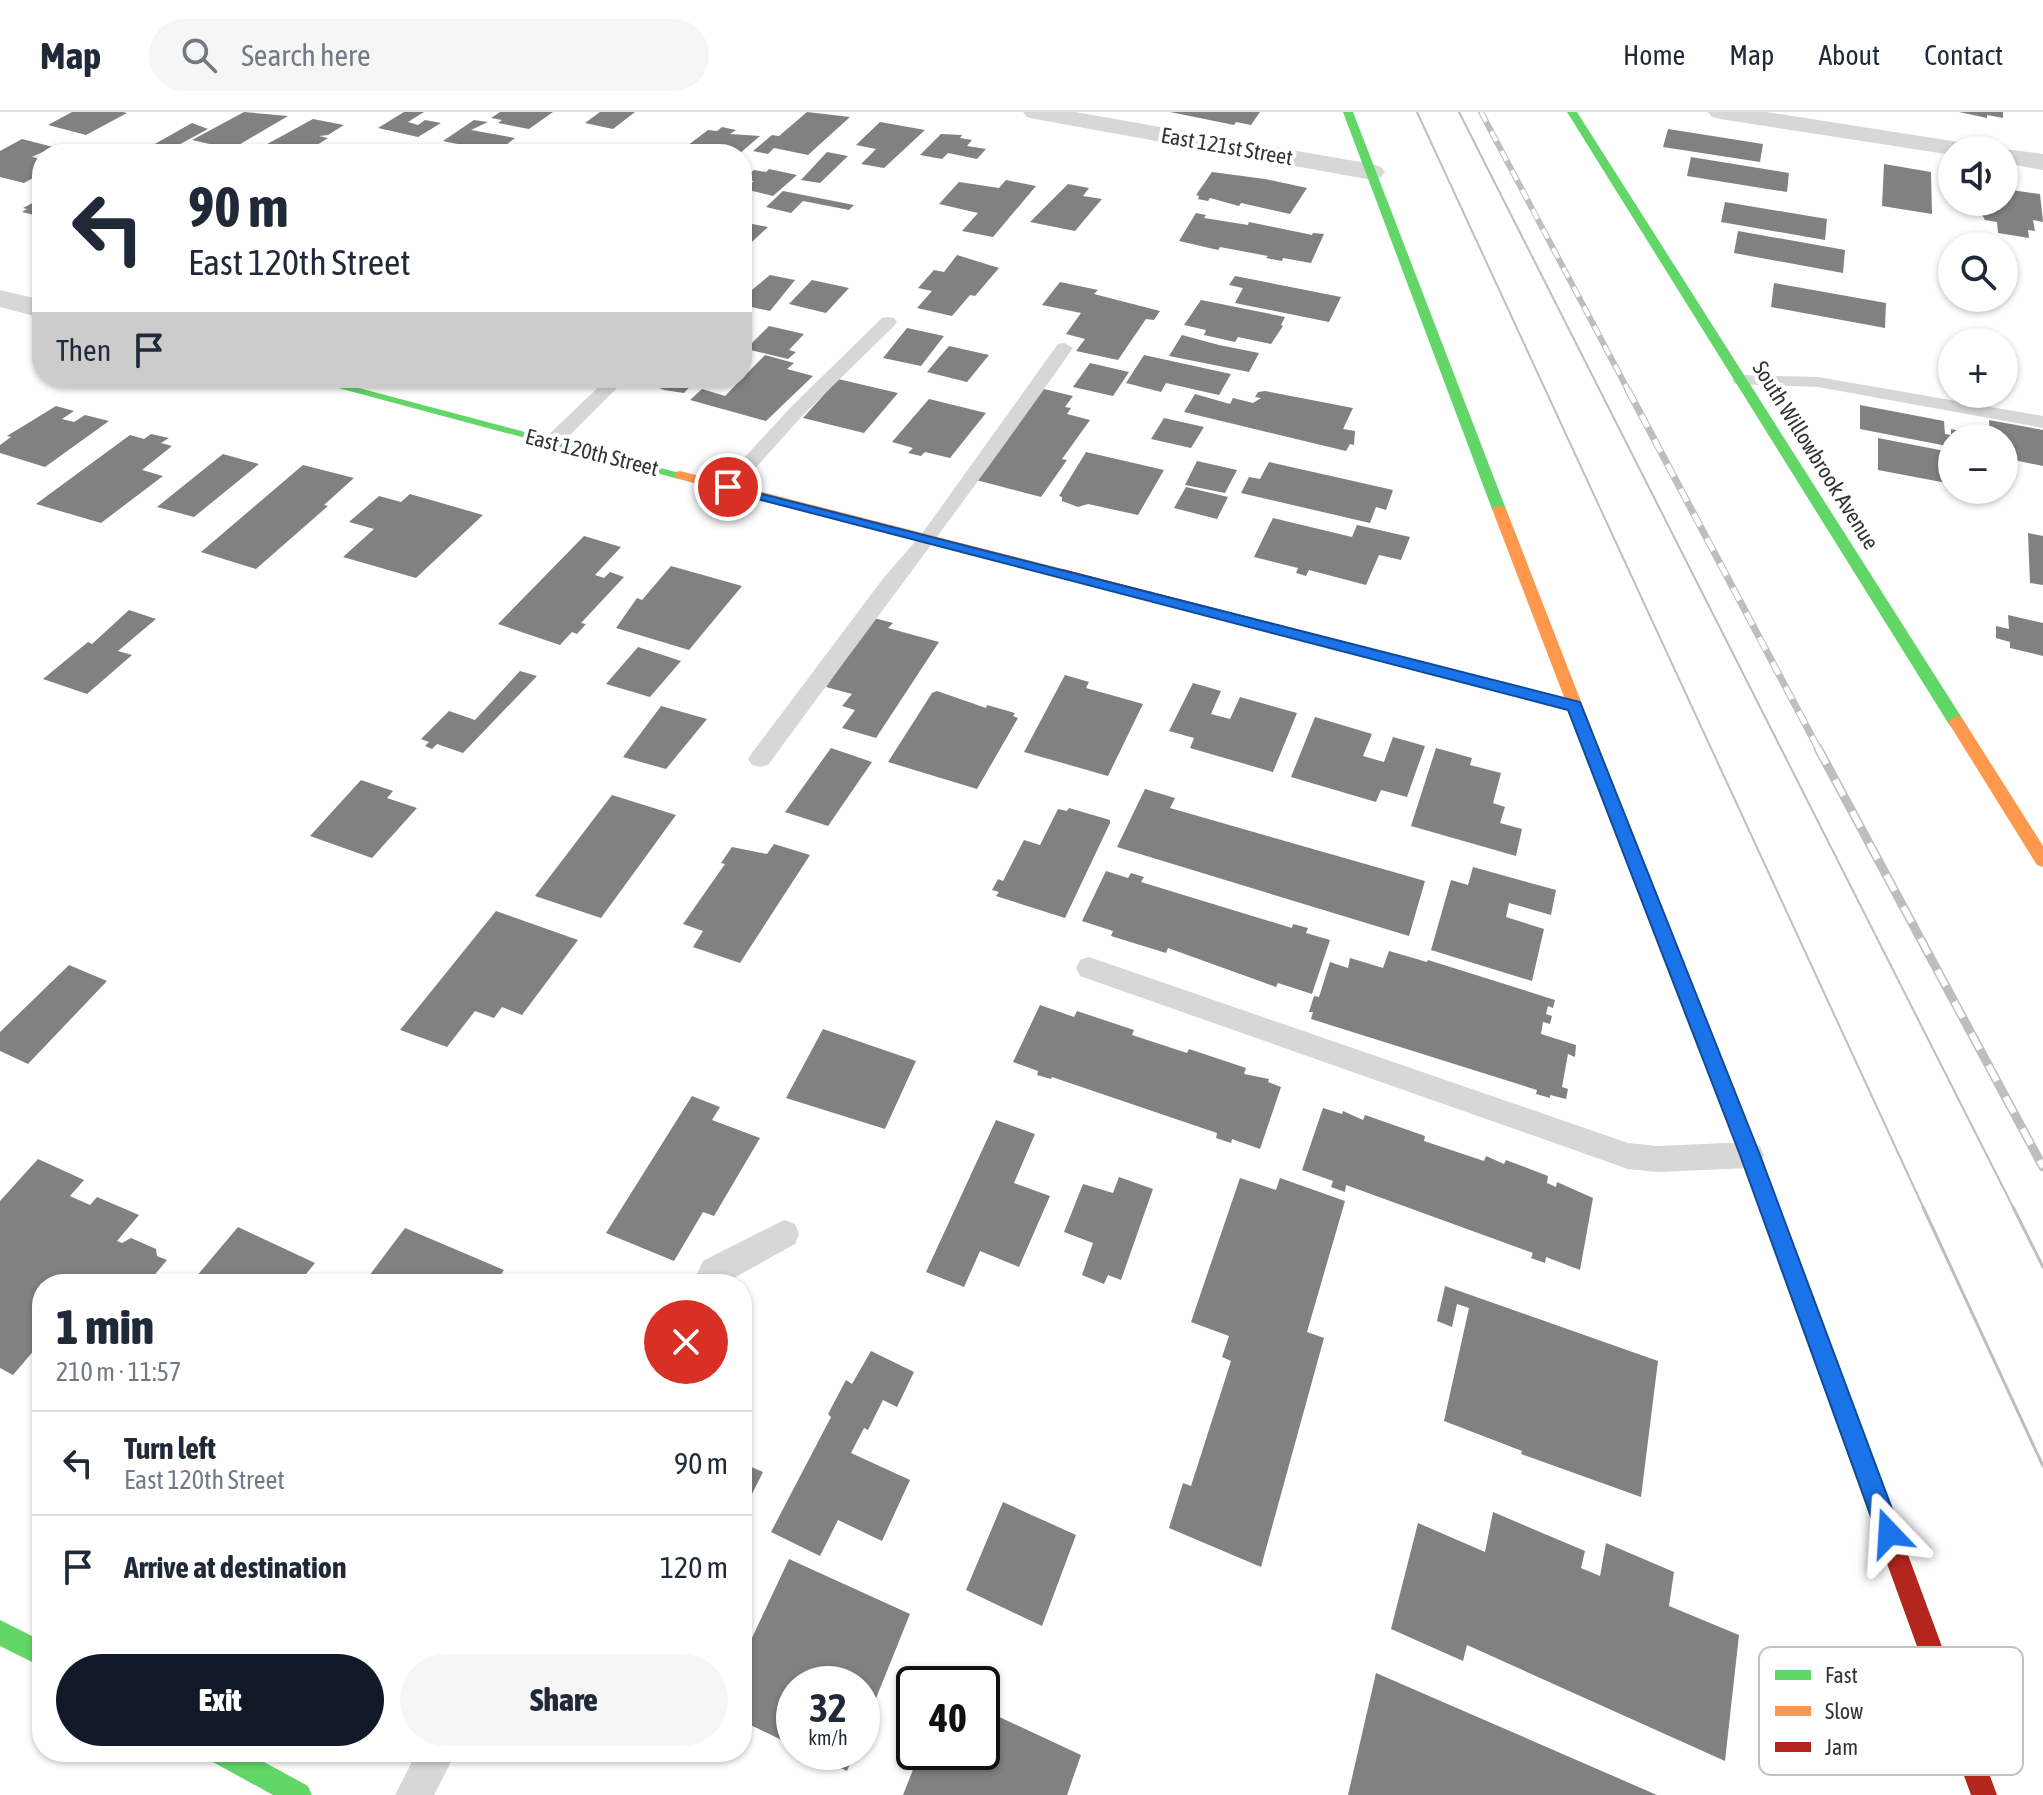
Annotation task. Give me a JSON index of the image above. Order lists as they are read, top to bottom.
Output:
{
  "streets": {
    "street": ["East 121st Street", "East 120th Street", "South Willowbrook Avenue"]
  },
  "legend": ["Fast", "Slow", "Jam"],
  "page": {
    "header": "Map",
    "search": "Search here",
    "nav": [
      "Home",
      "Map",
      "About",
      "Contact"
    ],
    "map_buttons": ["+", "−"],
    "turn": ["90 m", "East 120th Street"],
    "then": "Then",
    "heading": ["1 min", "210 m · 11:57"],
    "list": [
      {
        "name": "Turn left",
        "note": "East 120th Street",
        "value": "90 m"
      },
      {
        "name": "Arrive at destination",
        "value": "120 m"
      }
    ],
    "buttons": ["Exit", "Share"],
    "speed": "32 km/h",
    "limit": "40"
  }
}
